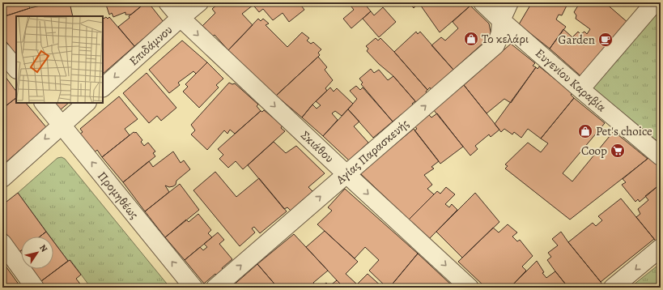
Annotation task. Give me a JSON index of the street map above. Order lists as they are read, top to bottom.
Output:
{
  "streets": {
    "street": [
      "Επιδάμνου",
      "Ευγενίου Καραβία",
      "Σκιάθου",
      "Αγίας Παρασκευής",
      "Προμηθέως"
    ]
  },
  "crossings": [
    ["Επιδάμνου", "Σκιάθου"],
    ["Ευγενίου Καραβία", "Αγίας Παρασκευής"],
    ["Σκιάθου", "Αγίας Παρασκευής"]
  ],
  "one_way": [
    "Επιδάμνου",
    "Σκιάθου",
    "Αγίας Παρασκευής",
    "Προμηθέως"
  ],
  "places": {
    "shop": ["Το κελάρι", "Pet's choice"],
    "cafe": ["Garden"],
    "supermarket": ["Coop"]
  },
  "north": "top right"
}
